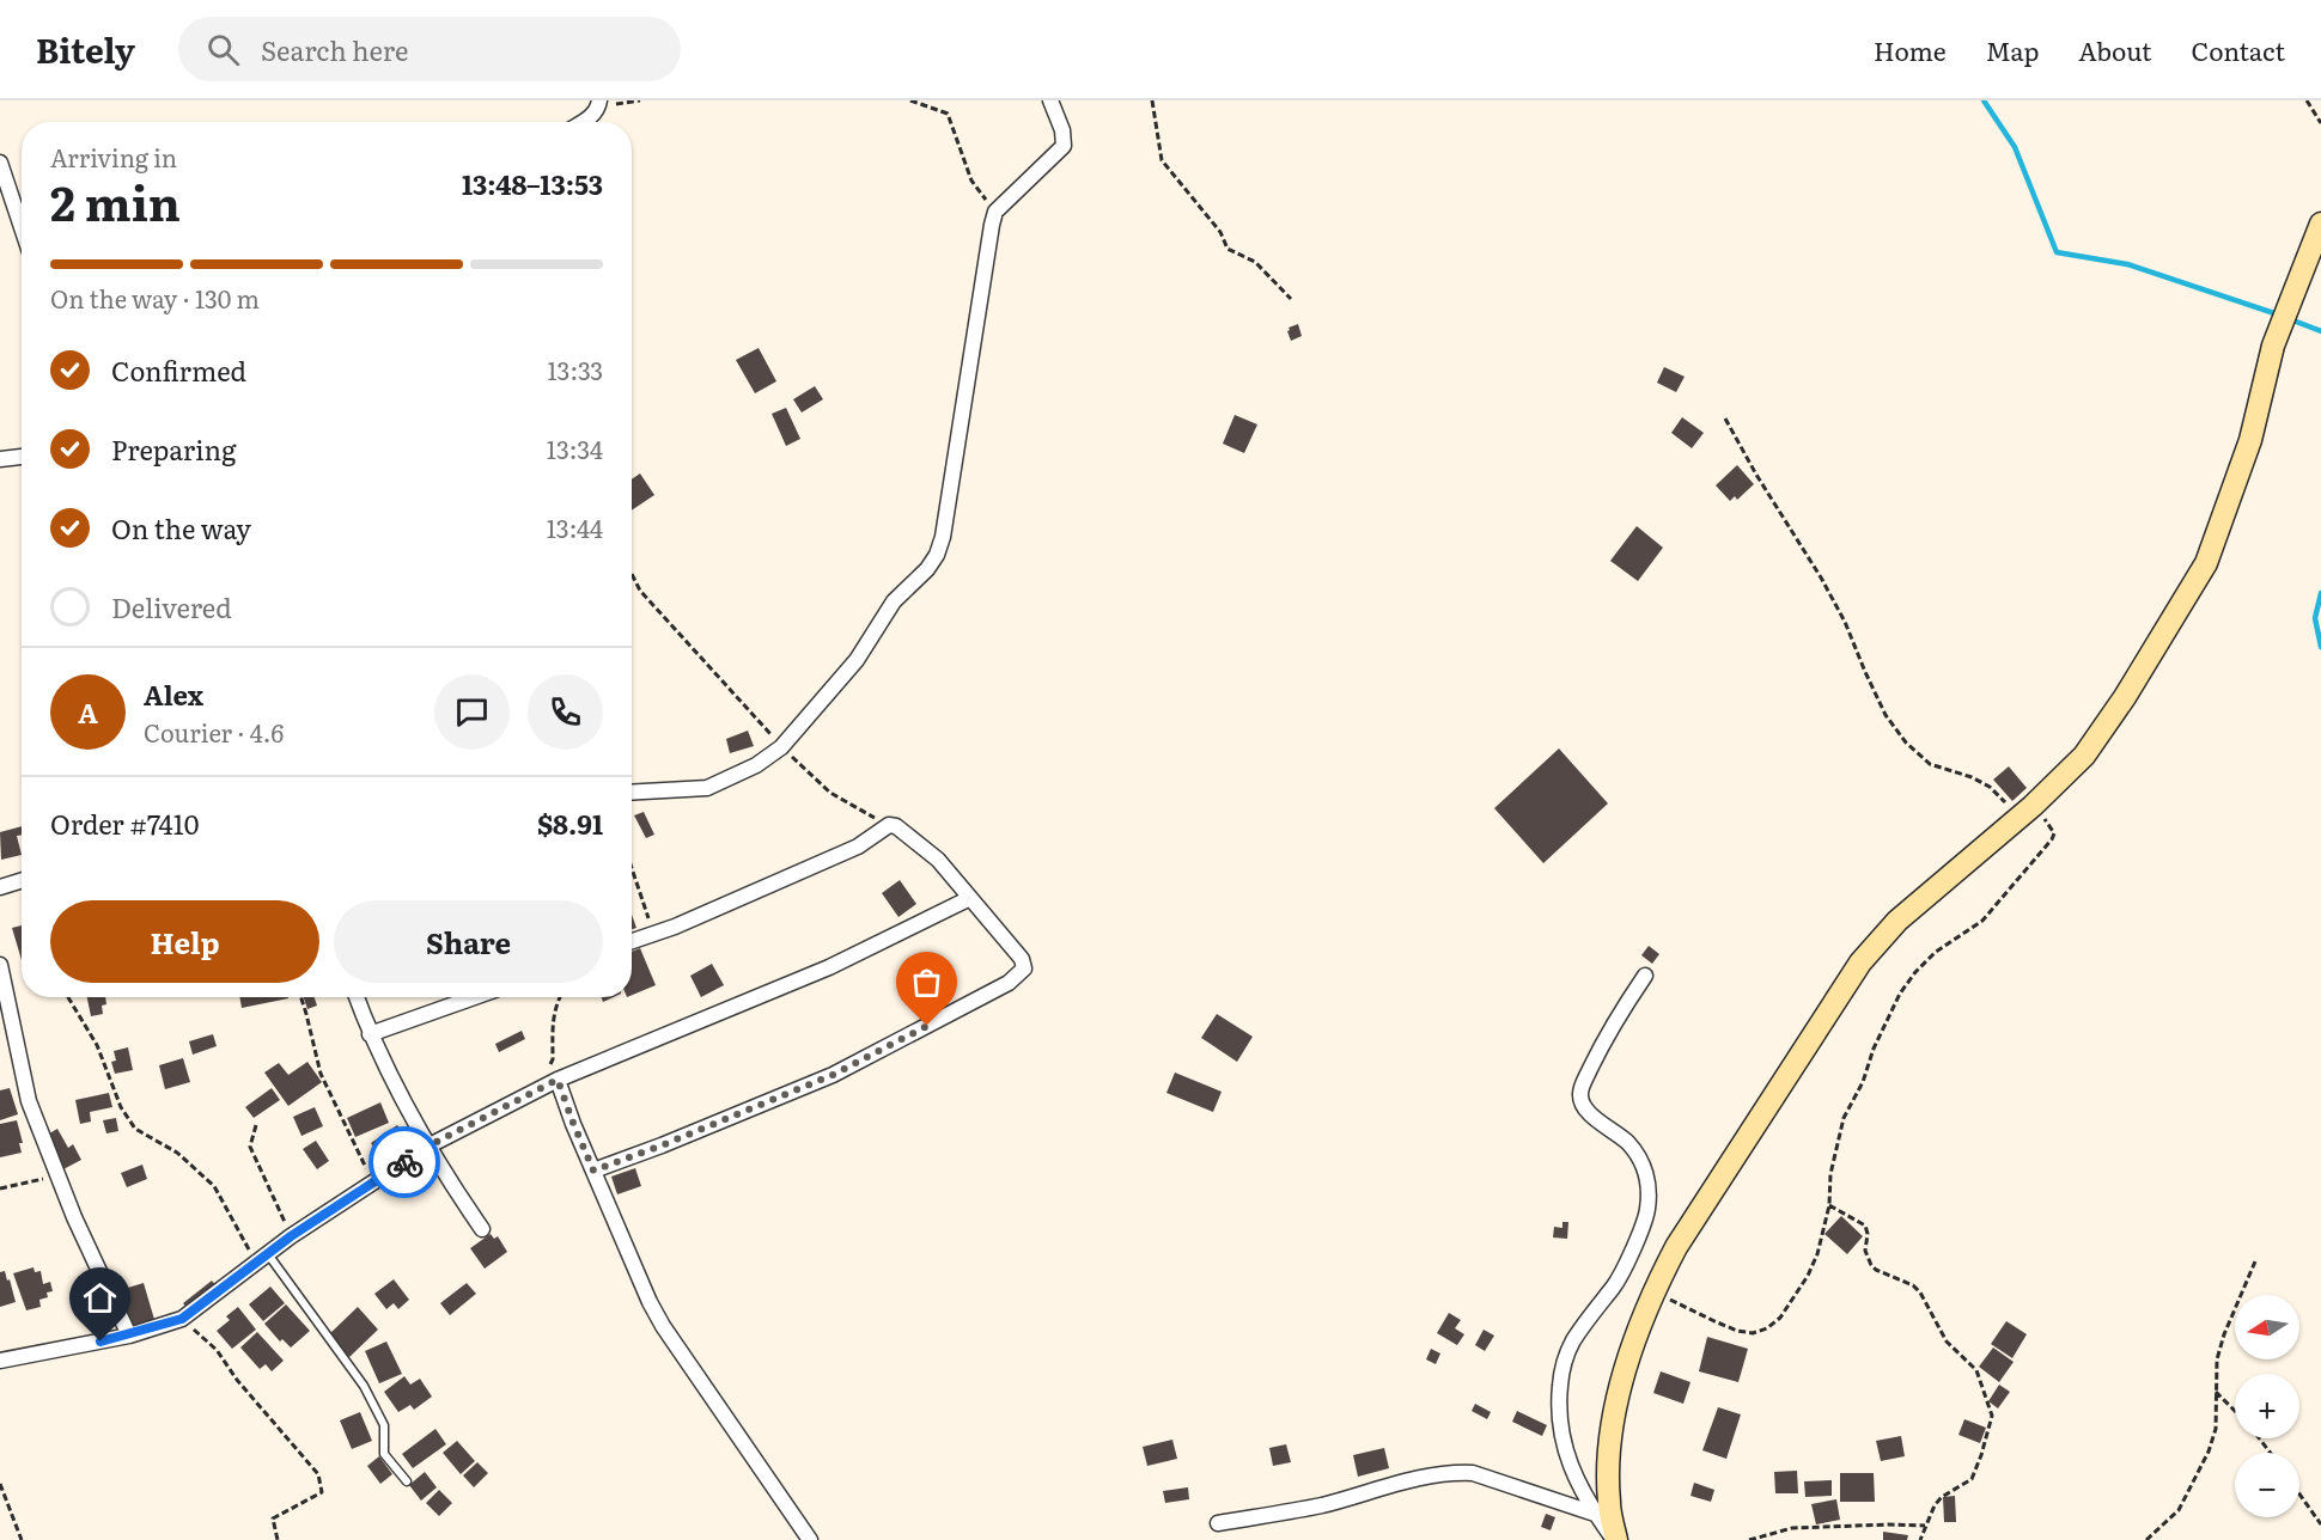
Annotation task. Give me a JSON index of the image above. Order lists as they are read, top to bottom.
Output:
{
  "north": "left",
  "page": {
    "header": "Bitely",
    "search": "Search here",
    "nav": [
      "Home",
      "Map",
      "About",
      "Contact"
    ],
    "heading": ["2 min", "Arriving in", "13:48–13:53"],
    "panel": [
      "Alex",
      "Courier · 4.6",
      "Order #7410",
      "$8.91"
    ],
    "bar": "On the way · 130 m",
    "list": [
      ["Confirmed", "13:33"],
      ["Preparing", "13:34"],
      ["On the way", "13:44"],
      "Delivered"
    ],
    "round": "A",
    "buttons": ["Help", "Share"],
    "map_buttons": ["+", "−"]
  }
}
